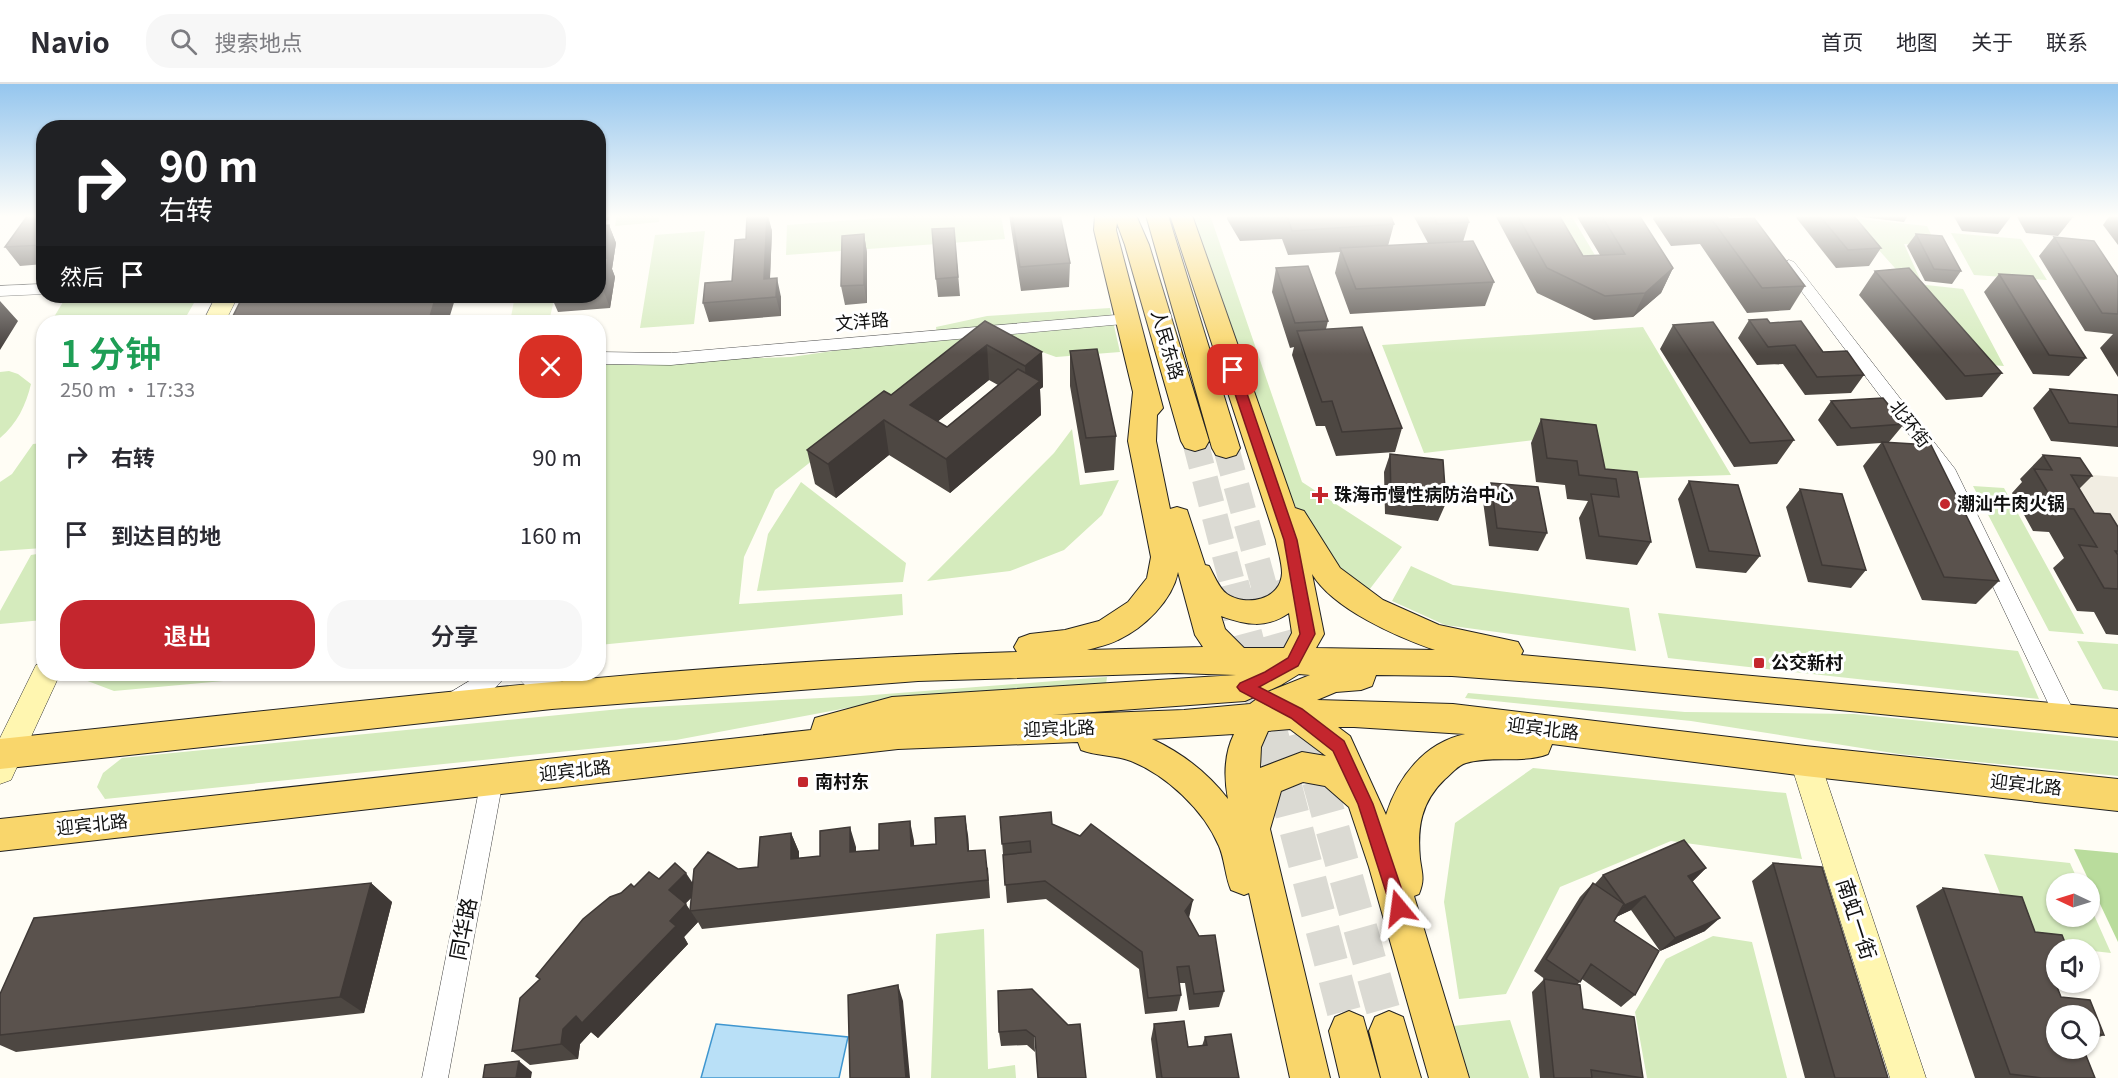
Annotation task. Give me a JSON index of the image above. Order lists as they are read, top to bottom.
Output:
{
  "streets": {
    "main road": ["人民东路", "迎宾北路", "南虹一街"],
    "street": ["文洋路", "北环街", "同华路"]
  },
  "crossings": [
    ["北环街", "迎宾北路"],
    ["迎宾北路", "南虹一街"],
    ["迎宾北路", "同华路"]
  ],
  "places": {
    "health": ["珠海市慢性病防治中心"],
    "other": ["潮汕牛肉火锅"],
    "transit": ["公交新村", "南村东"]
  },
  "north": "left",
  "page": {
    "header": "Navio",
    "search": "搜索地点",
    "nav": [
      "首页",
      "地图",
      "关于",
      "联系"
    ],
    "turn": ["90 m", "右转"],
    "then": "然后",
    "heading": ["1 分钟", "250 m · 17:33"],
    "list": [
      {
        "name": "右转",
        "value": "90 m"
      },
      {
        "name": "到达目的地",
        "value": "160 m"
      }
    ],
    "buttons": ["退出", "分享"]
  }
}
